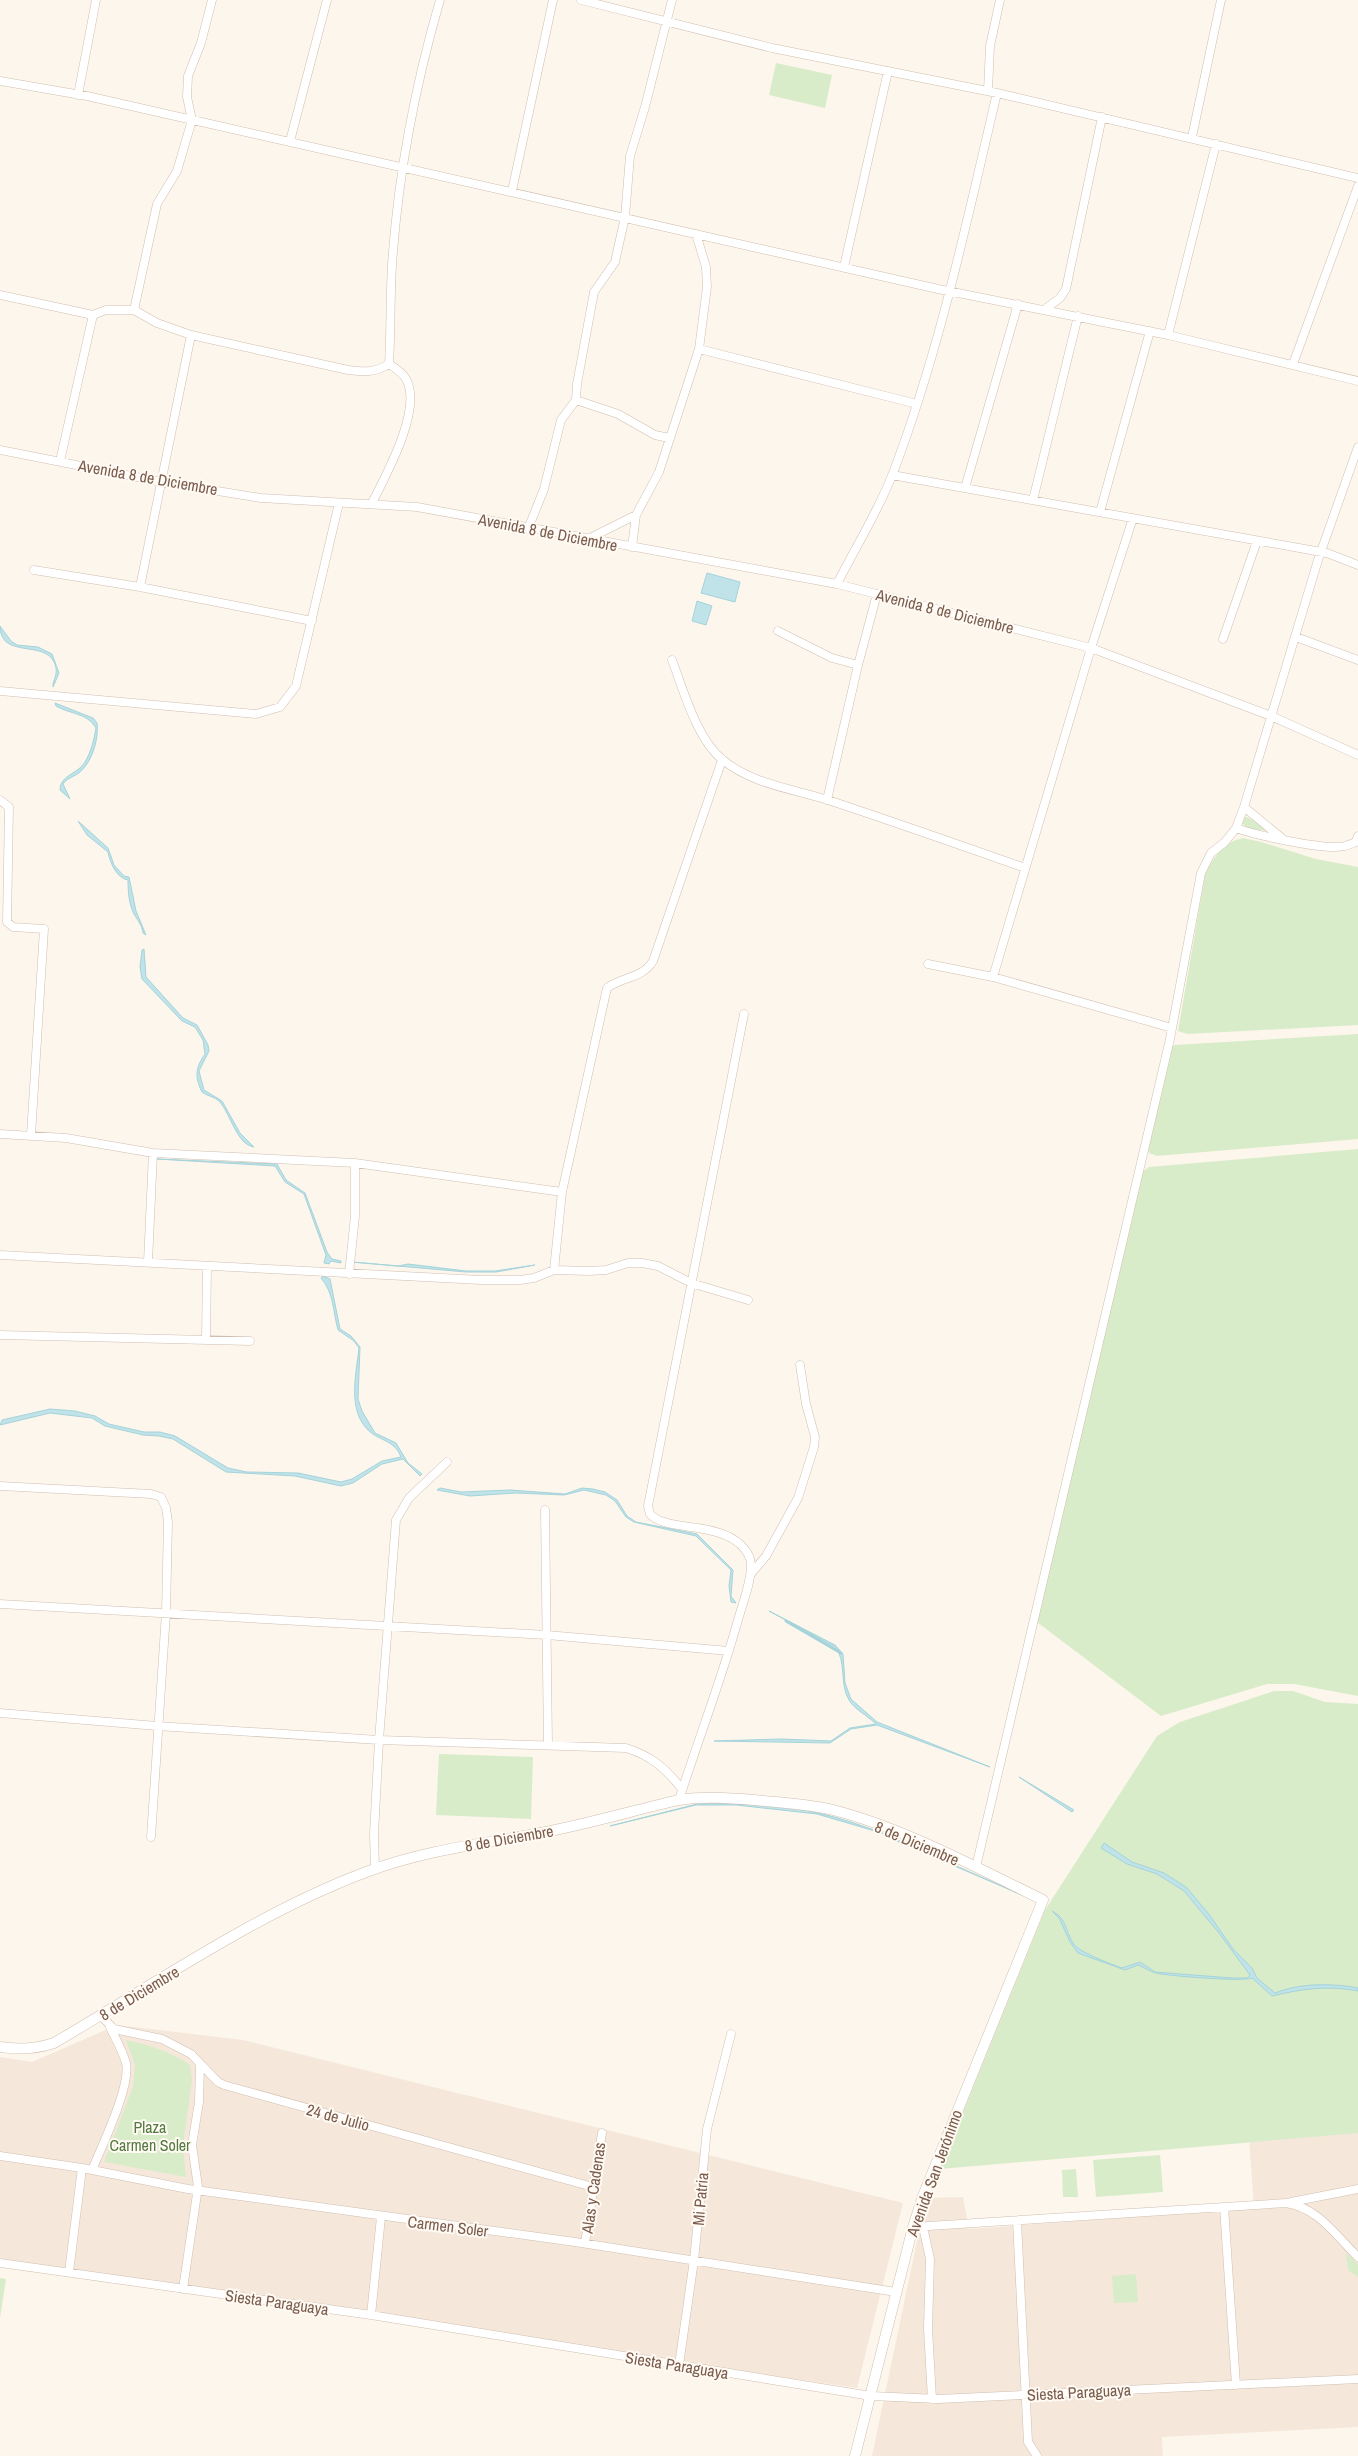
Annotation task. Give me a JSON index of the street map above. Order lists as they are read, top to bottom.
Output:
{
  "streets": {
    "street": [
      "Avenida 8 de Diciembre",
      "8 de Diciembre",
      "24 de Julio",
      "Avenida San Jerónimo",
      "Alas y Cadenas",
      "Mi Patria",
      "Carmen Soler",
      "Siesta Paraguaya"
    ]
  },
  "crossings": [
    ["8 de Diciembre", "24 de Julio"],
    ["8 de Diciembre", "Avenida San Jerónimo"],
    ["24 de Julio", "Alas y Cadenas"],
    ["Avenida San Jerónimo", "Carmen Soler"],
    ["Avenida San Jerónimo", "Siesta Paraguaya"],
    ["Alas y Cadenas", "Carmen Soler"],
    ["Mi Patria", "Carmen Soler"],
    ["Mi Patria", "Siesta Paraguaya"]
  ],
  "parks": ["Plaza Carmen Soler"]
}
